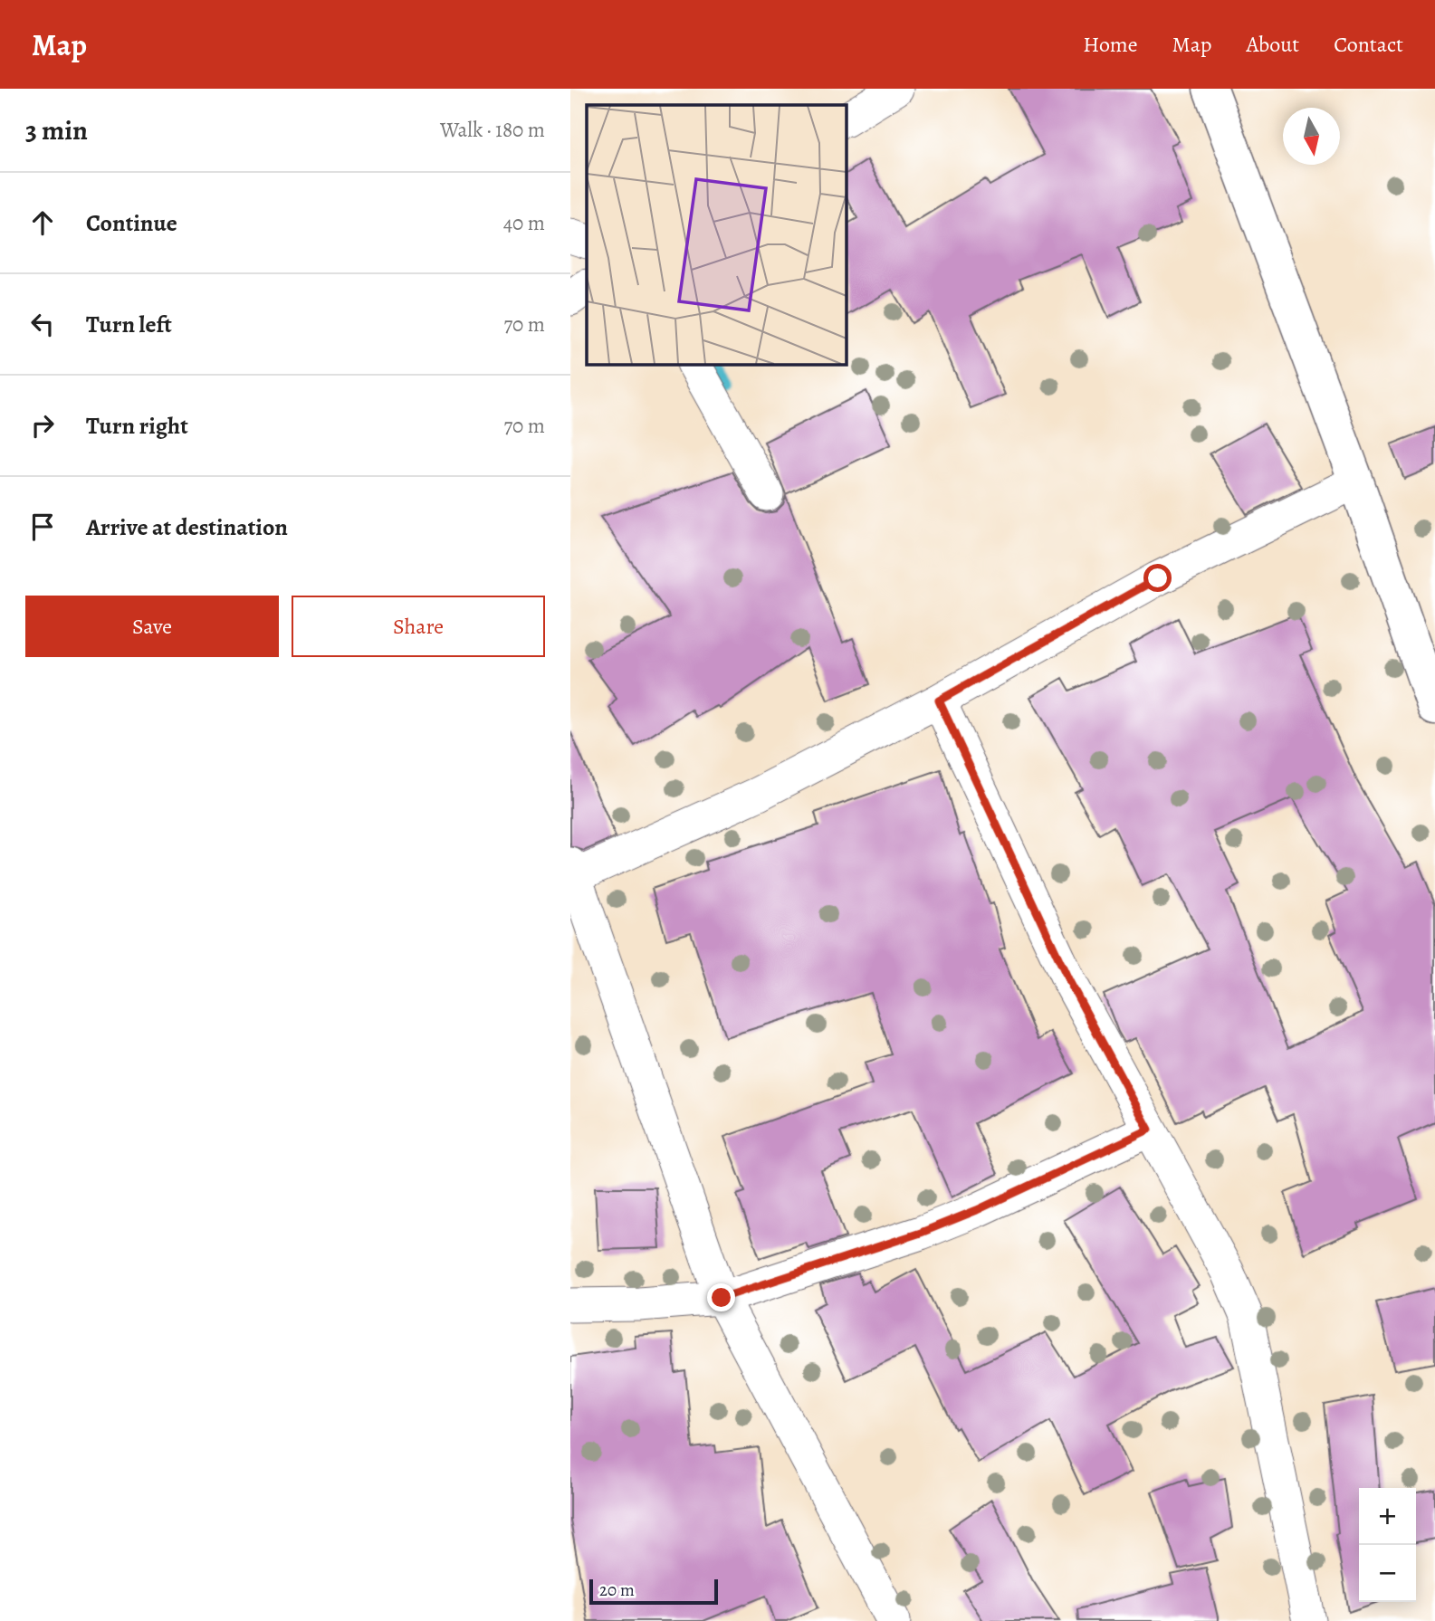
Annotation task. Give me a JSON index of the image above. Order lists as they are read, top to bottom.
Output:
{
  "scale_bar": "20 m",
  "north": "bottom",
  "page": {
    "header": "Map",
    "nav": [
      "Home",
      "Map",
      "About",
      "Contact"
    ],
    "heading": ["3 min", "Walk · 180 m"],
    "list": [
      ["Continue", "40 m"],
      ["Turn left", "70 m"],
      ["Turn right", "70 m"],
      "Arrive at destination"
    ],
    "buttons": ["Save", "Share"],
    "map_buttons": ["+", "−"],
    "scale": "20 m"
  }
}
